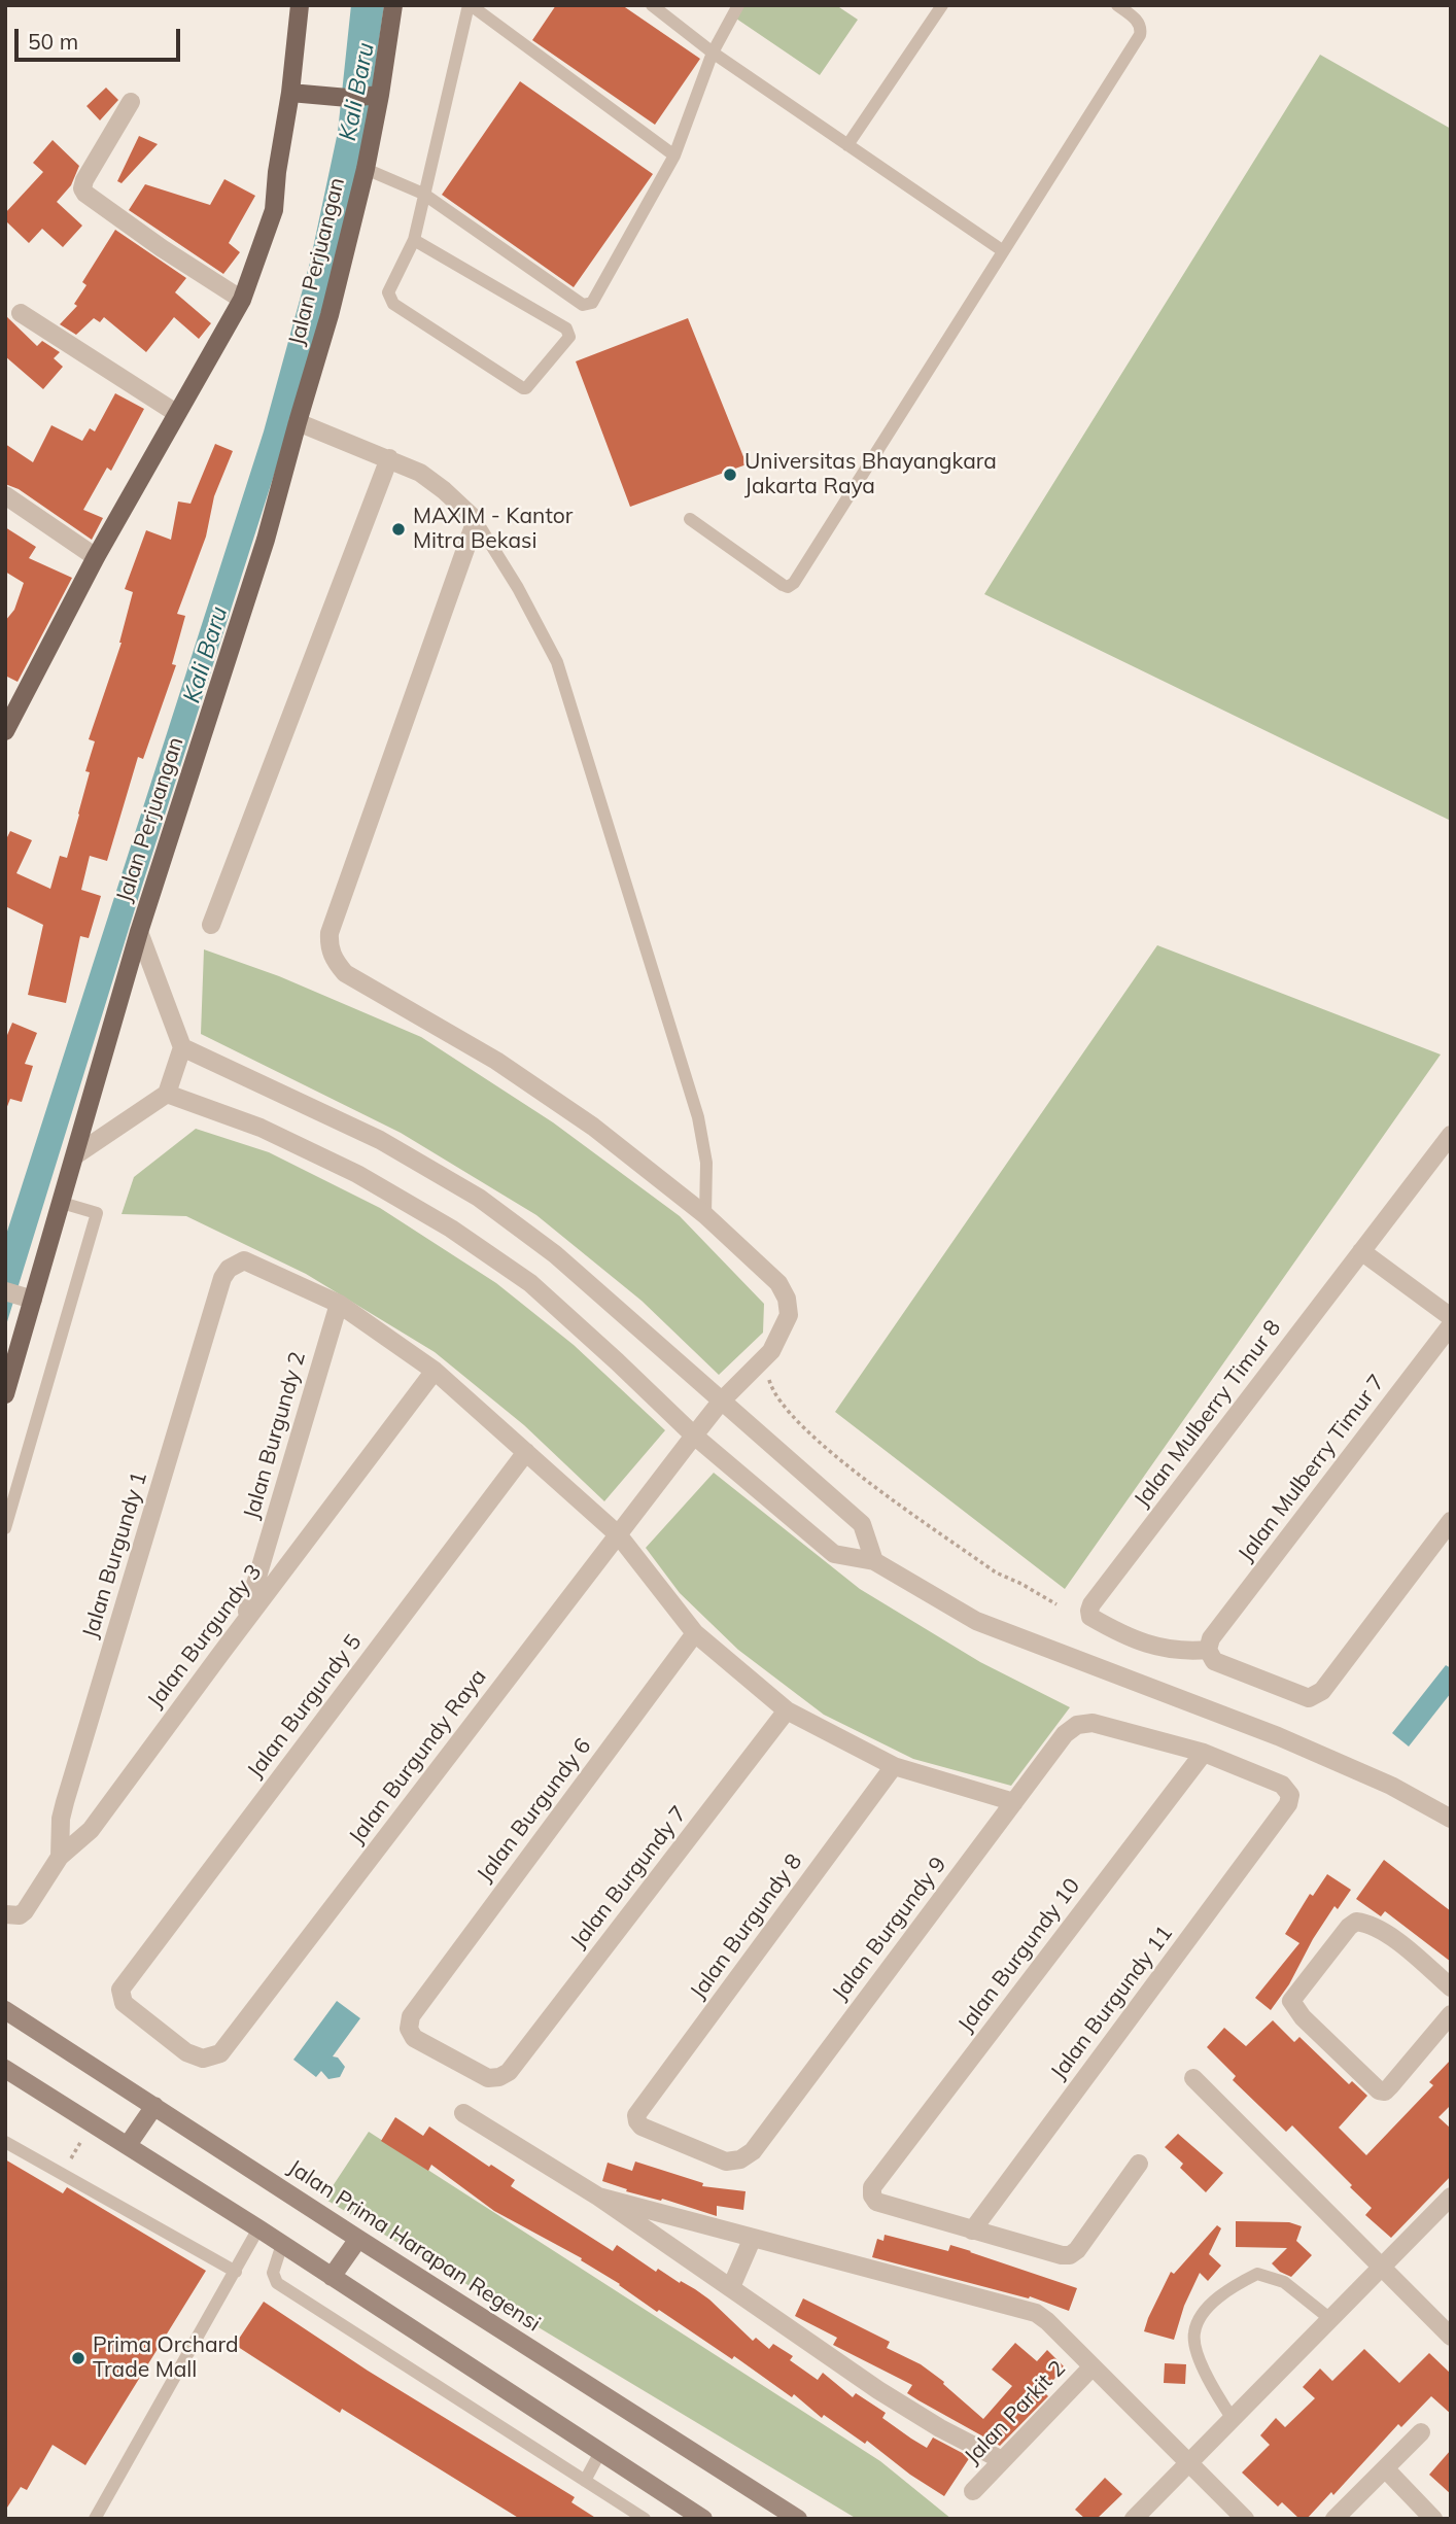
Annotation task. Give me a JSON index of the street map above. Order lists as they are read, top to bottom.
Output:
{
  "streets": {
    "main road": ["Jalan Perjuangan"],
    "street": [
      "Jalan Mulberry Timur 8",
      "Jalan Burgundy 2",
      "Jalan Mulberry Timur 7",
      "Jalan Burgundy 1",
      "Jalan Burgundy 3",
      "Jalan Burgundy 5",
      "Jalan Burgundy Raya",
      "Jalan Burgundy 6",
      "Jalan Burgundy 7",
      "Jalan Burgundy 8",
      "Jalan Burgundy 9",
      "Jalan Burgundy 10",
      "Jalan Burgundy 11",
      "Jalan Prima Harapan Regensi",
      "Jalan Parkit 2"
    ]
  },
  "crossings": [
    ["Jalan Mulberry Timur 8", "Jalan Mulberry Timur 7"],
    ["Jalan Burgundy 2", "Jalan Burgundy 1"],
    ["Jalan Burgundy 2", "Jalan Burgundy 3"],
    ["Jalan Burgundy 1", "Jalan Burgundy 3"],
    ["Jalan Burgundy 5", "Jalan Burgundy Raya"],
    ["Jalan Burgundy 6", "Jalan Burgundy 7"],
    ["Jalan Burgundy 8", "Jalan Burgundy 9"],
    ["Jalan Burgundy 9", "Jalan Burgundy 10"],
    ["Jalan Burgundy 9", "Jalan Burgundy 11"],
    ["Jalan Burgundy 10", "Jalan Burgundy 11"]
  ],
  "water": ["Kali Baru"],
  "places": ["Universitas Bhayangkara Jakarta Raya", "MAXIM - Kantor Mitra Bekasi", "Prima Orchard Trade Mall"],
  "scale_bar": "50 m"
}
